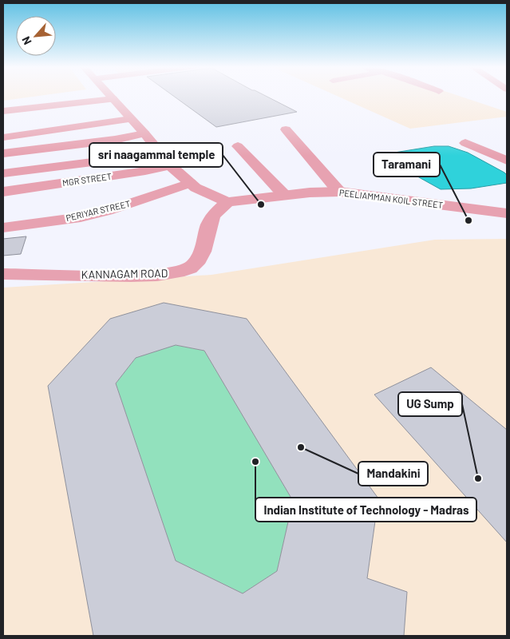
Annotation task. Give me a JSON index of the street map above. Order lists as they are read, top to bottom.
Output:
{
  "streets": {
    "street": [
      "MGR STREET",
      "PEELIAMMAN KOIL STREET",
      "PERIYAR STREET",
      "KANNAGAM ROAD"
    ]
  },
  "crossings": [
    ["PEELIAMMAN KOIL STREET", "KANNAGAM ROAD"]
  ],
  "places": [
    "sri naagammal temple",
    "Taramani",
    "Mandakini",
    "Indian Institute of Technology - Madras",
    "UG Sump"
  ],
  "north": "bottom left"
}
